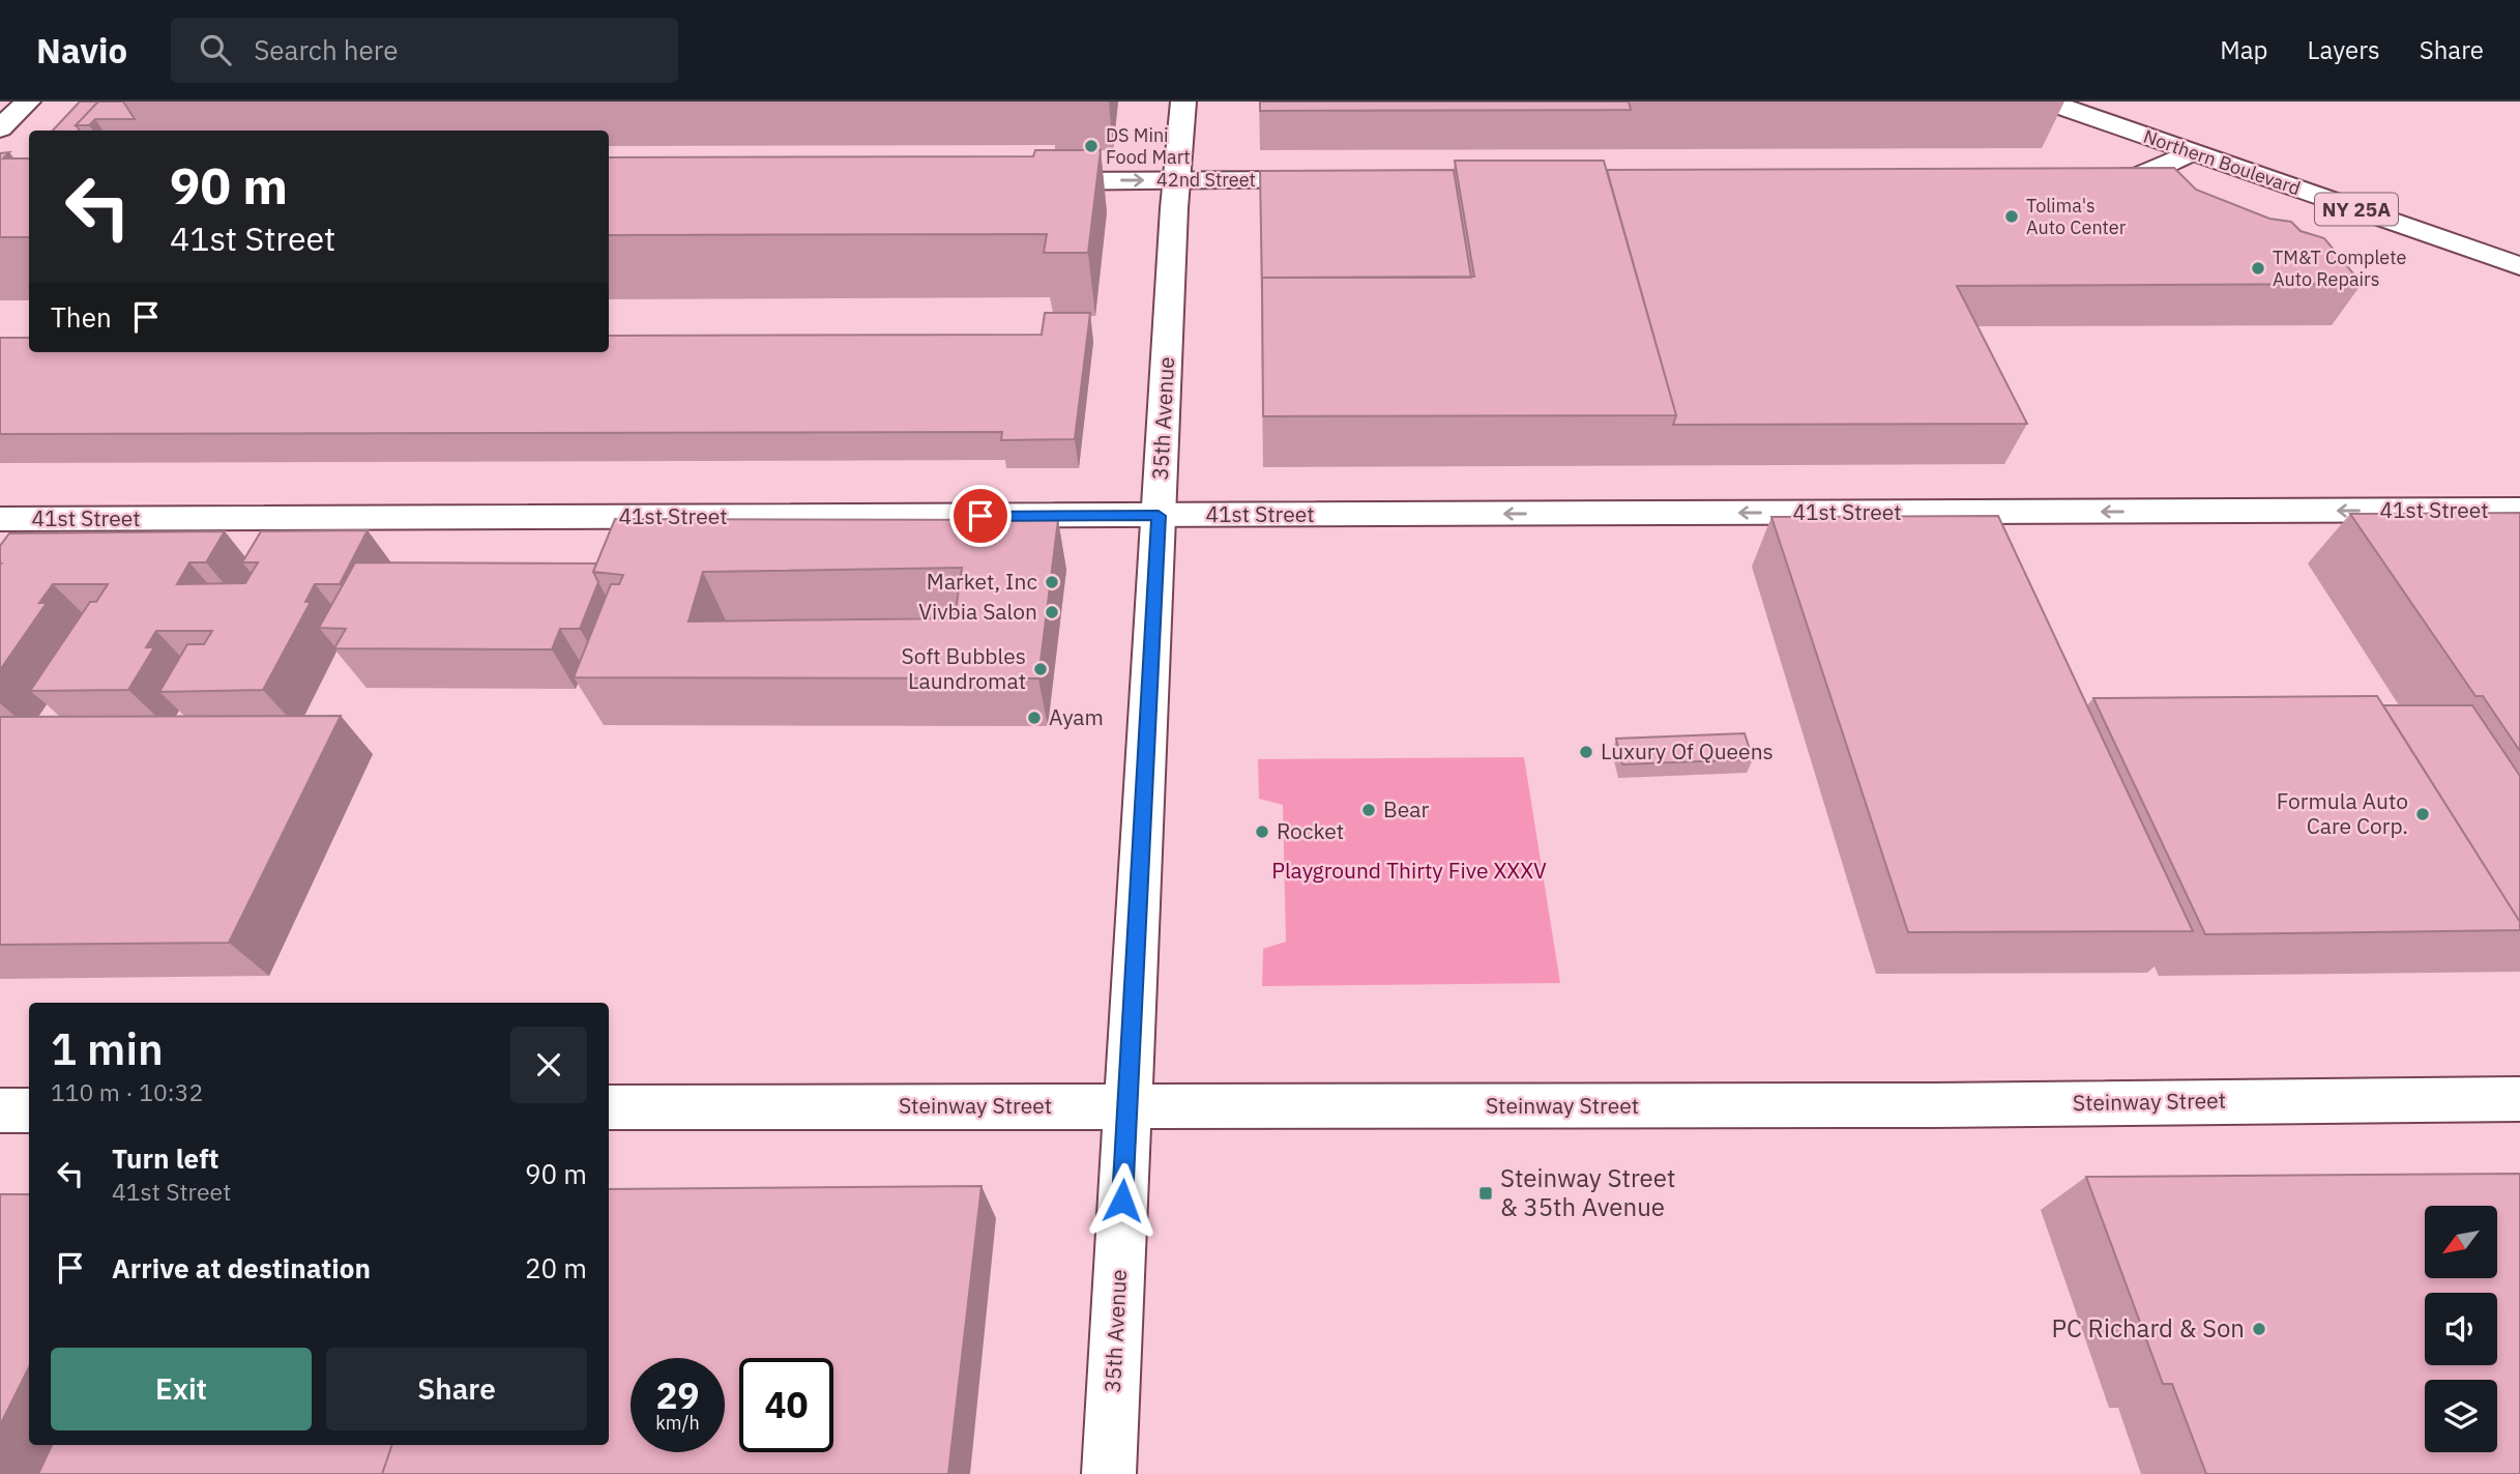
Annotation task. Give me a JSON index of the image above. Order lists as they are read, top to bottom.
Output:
{
  "streets": {
    "street": [
      "Northern Boulevard",
      "42nd Street",
      "NY 25A",
      "35th Avenue",
      "41st Street",
      "Steinway Street"
    ]
  },
  "crossings": [
    ["42nd Street", "35th Avenue"],
    ["35th Avenue", "41st Street"],
    ["35th Avenue", "Steinway Street"]
  ],
  "one_way": ["42nd Street", "41st Street"],
  "parks": ["Playground Thirty Five XXXV"],
  "places": {
    "other": [
      "DS Mini Food Mart",
      "Tolima's Auto Center",
      "TM&T Complete Auto Repairs",
      "Market, Inc",
      "Vivbia Salon",
      "Soft Bubbles Laundromat",
      "Ayam",
      "Luxury Of Queens",
      "Bear",
      "Formula Auto Care Corp.",
      "Rocket",
      "PC Richard & Son"
    ],
    "transit": ["Steinway Street & 35th Avenue"]
  },
  "north": "bottom left",
  "page": {
    "header": "Navio",
    "search": "Search here",
    "nav": ["Map", "Layers", "Share"],
    "turn": ["90 m", "41st Street"],
    "then": "Then",
    "heading": ["1 min", "110 m · 10:32"],
    "list": [
      {
        "name": "Turn left",
        "note": "41st Street",
        "value": "90 m"
      },
      {
        "name": "Arrive at destination",
        "value": "20 m"
      }
    ],
    "buttons": ["Exit", "Share"],
    "speed": "29 km/h",
    "limit": "40"
  }
}
